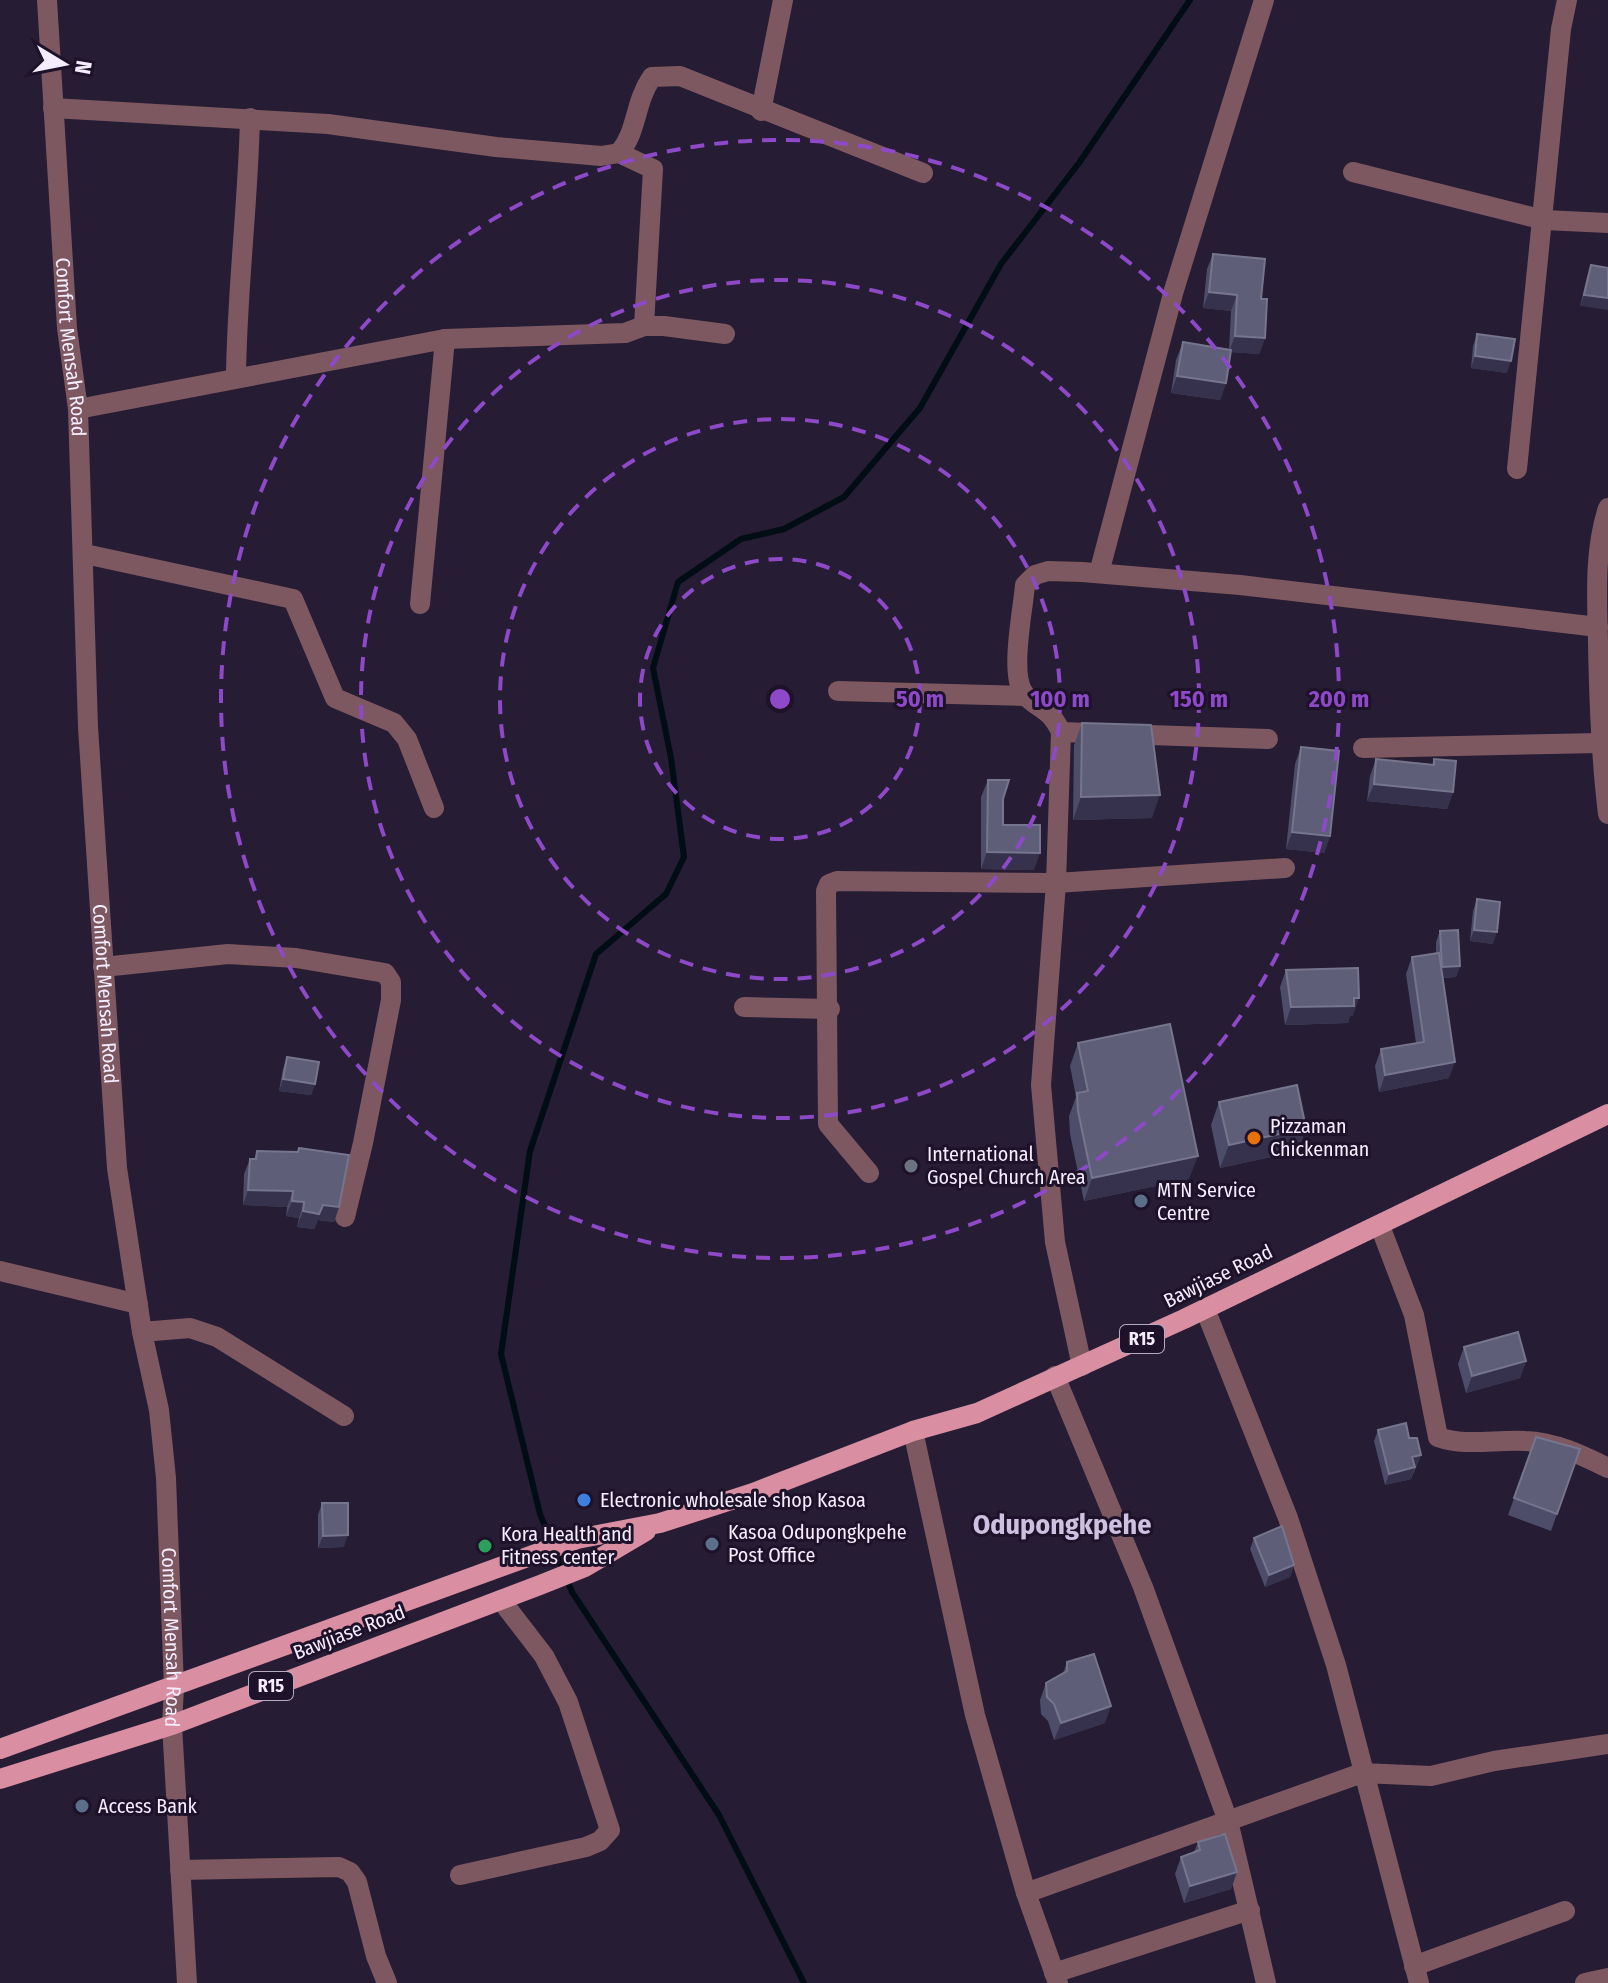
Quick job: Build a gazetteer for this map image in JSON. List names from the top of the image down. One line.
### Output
{"streets":{"main road":["Bawjiase Road","R15"],"street":["Comfort Mensah Road"]},"crossings":[["Comfort Mensah Road","Bawjiase Road"]],"districts":["Odupongkpehe"],"places":["Pizzaman Chickenman","International Gospel Church Area","MTN Service Centre","Electronic wholesale shop Kasoa","Kasoa Odupongkpehe Post Office","Kora Health and Fitness center","Access Bank"],"north":"right","rings":["50 m","100 m","150 m","200 m"]}
